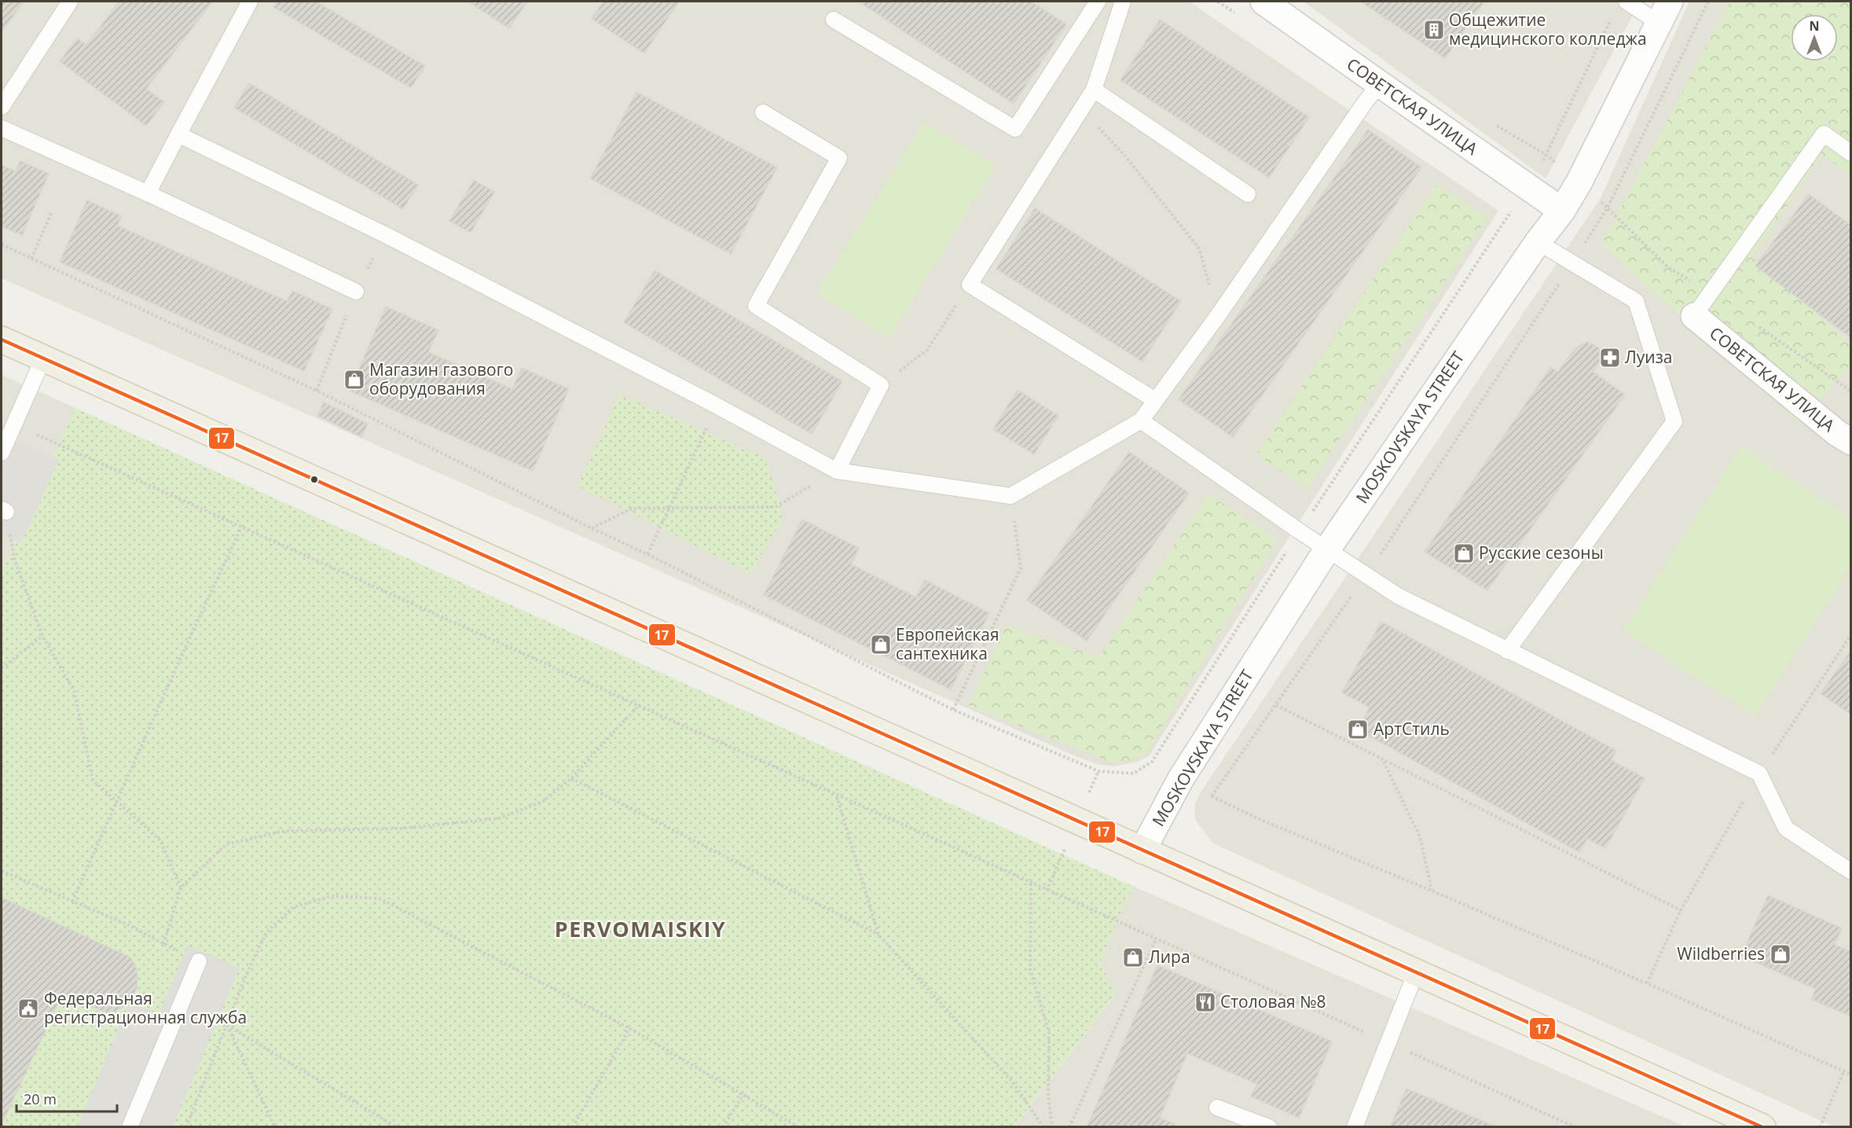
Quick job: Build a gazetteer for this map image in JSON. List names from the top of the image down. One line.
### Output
{"streets":{"street":["СОВЕТСКАЯ УЛИЦА","MOSKOVSKAYA STREET"]},"crossings":[["СОВЕТСКАЯ УЛИЦА","MOSKOVSKAYA STREET"]],"districts":["PERVOMAISKIY"],"places":{"building":["Общежитие медицинского колледжа"],"pharmacy":["Луиза"],"shop":["Магазин газового оборудования","Русские сезоны","Европейская сантехника","АртСтиль","Wildberries","Лира"],"restaurant":["Столовая №8"],"public building":["Федеральная регистрационная служба"]},"lines":["transit line 17"],"scale_bar":"20 m","north":"top"}
